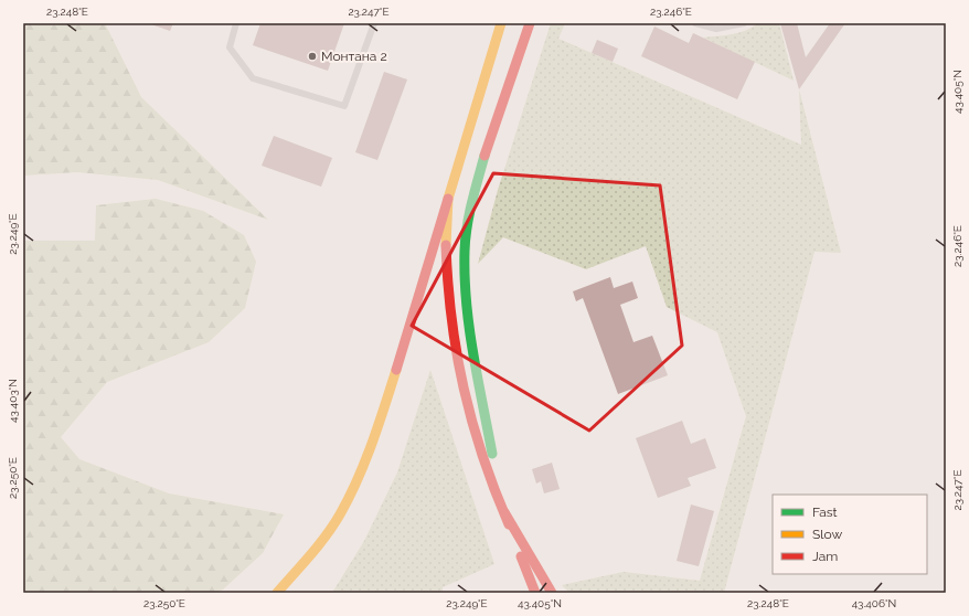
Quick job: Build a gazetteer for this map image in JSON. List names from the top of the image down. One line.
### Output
{"places":["Монтана 2"],"legend":["Fast","Slow","Jam"],"coordinates":["23.248°E","23.247°E","23.246°E","43.405°N","23.249°E","43.403°N","23.250°E","43.406°N"]}
